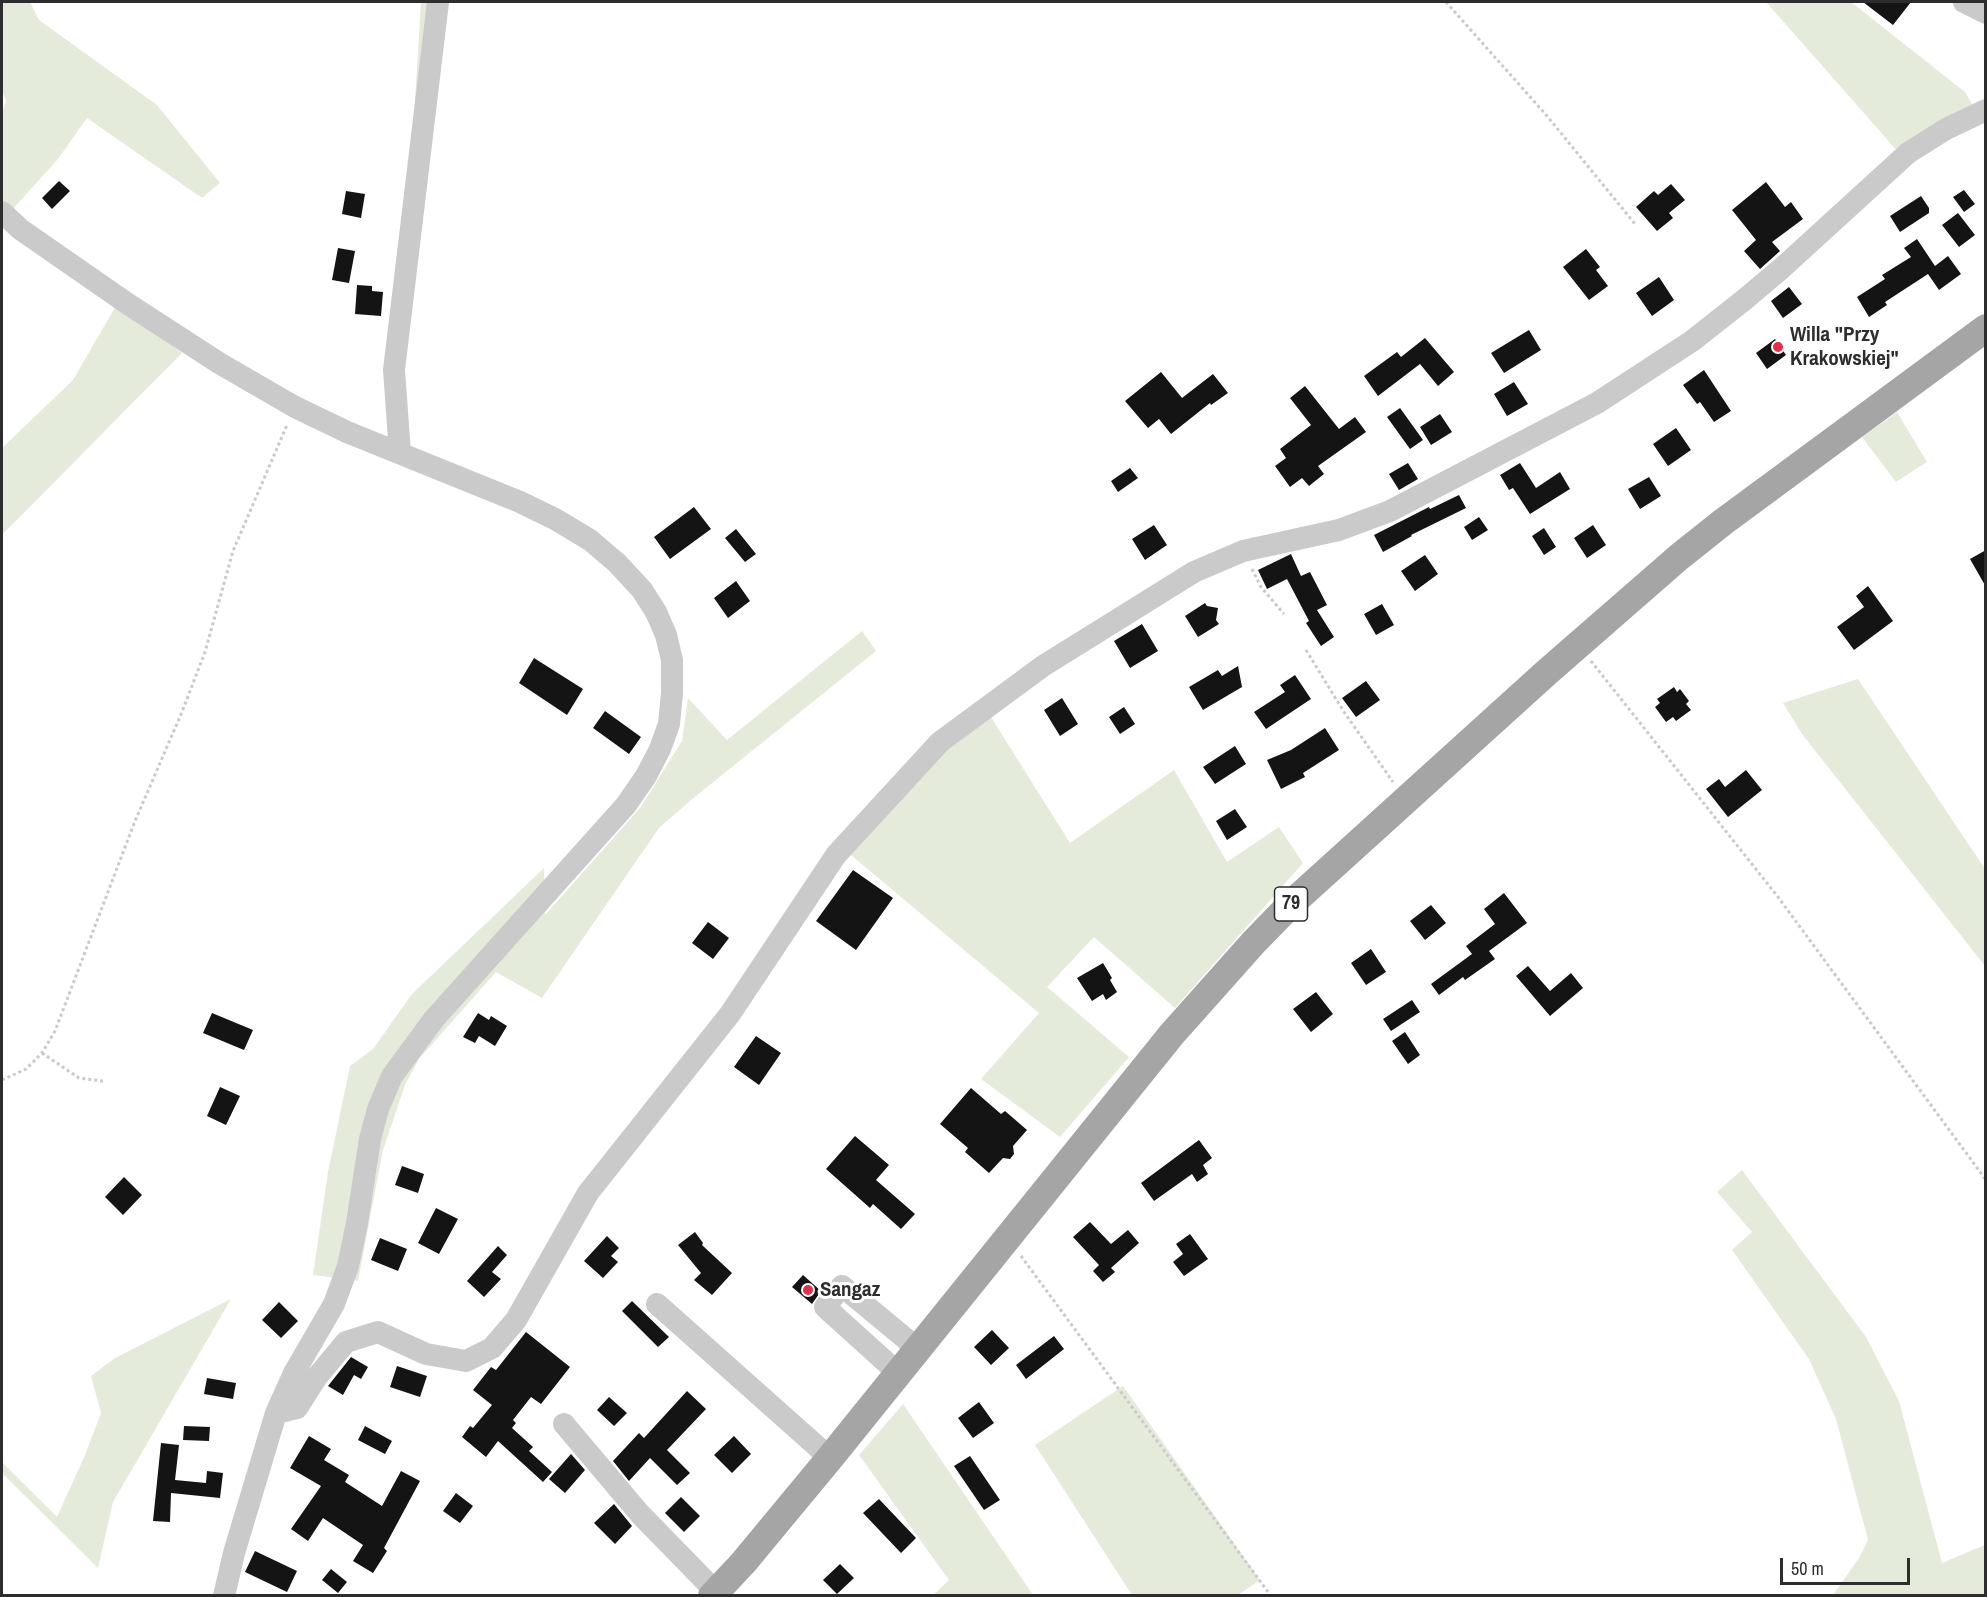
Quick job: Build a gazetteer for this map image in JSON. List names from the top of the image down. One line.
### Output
{"streets":{"main road":["79"]},"places":["Willa \"Przy Krakowskiej\"","Sangaz"],"scale_bar":"50 m"}
